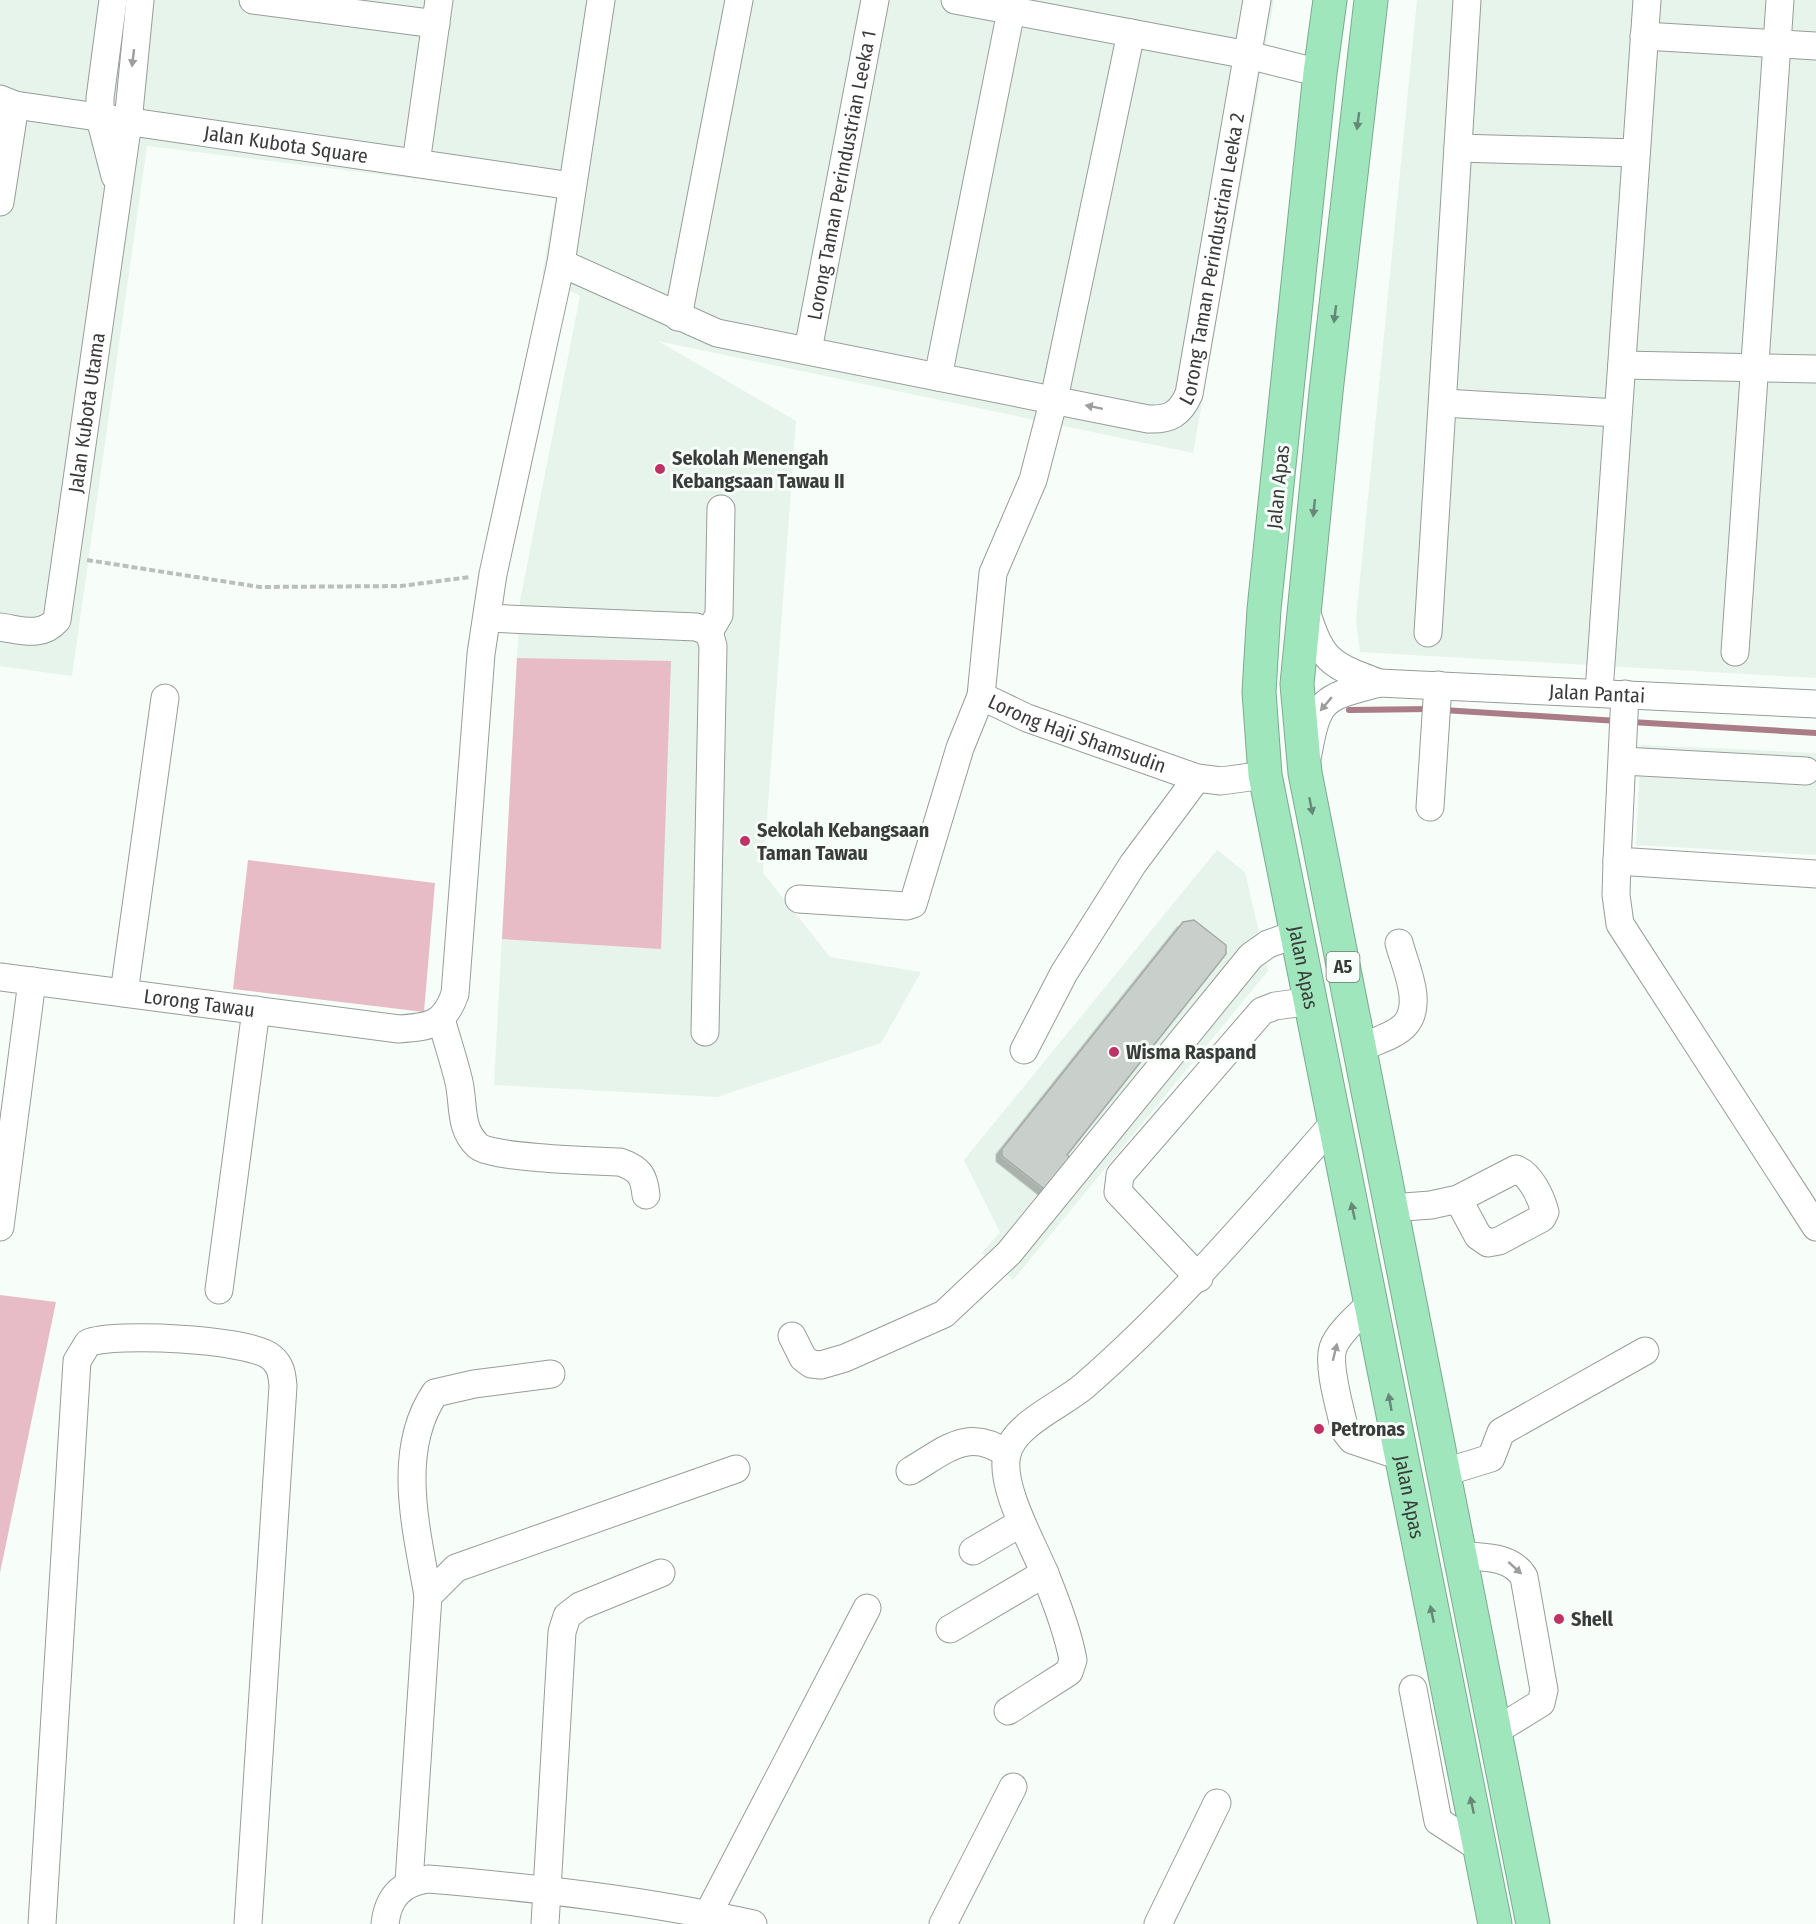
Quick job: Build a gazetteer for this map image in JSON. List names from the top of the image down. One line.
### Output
{"streets":{"highway":["Jalan Apas","A5"],"street":["Jalan Kubota Square","Lorong Taman Perindustrian Leeka 1","Lorong Taman Perindustrian Leeka 2","Jalan Kubota Utama","Jalan Pantai","Lorong Haji Shamsudin","Lorong Tawau"]},"crossings":[["Jalan Kubota Square","Jalan Kubota Utama"],["Lorong Taman Perindustrian Leeka 2","Lorong Haji Shamsudin"],["Jalan Apas","Lorong Haji Shamsudin"]],"places":["Sekolah Menengah Kebangsaan Tawau II","Sekolah Kebangsaan Taman Tawau","Wisma Raspand","Petronas","Shell"]}
